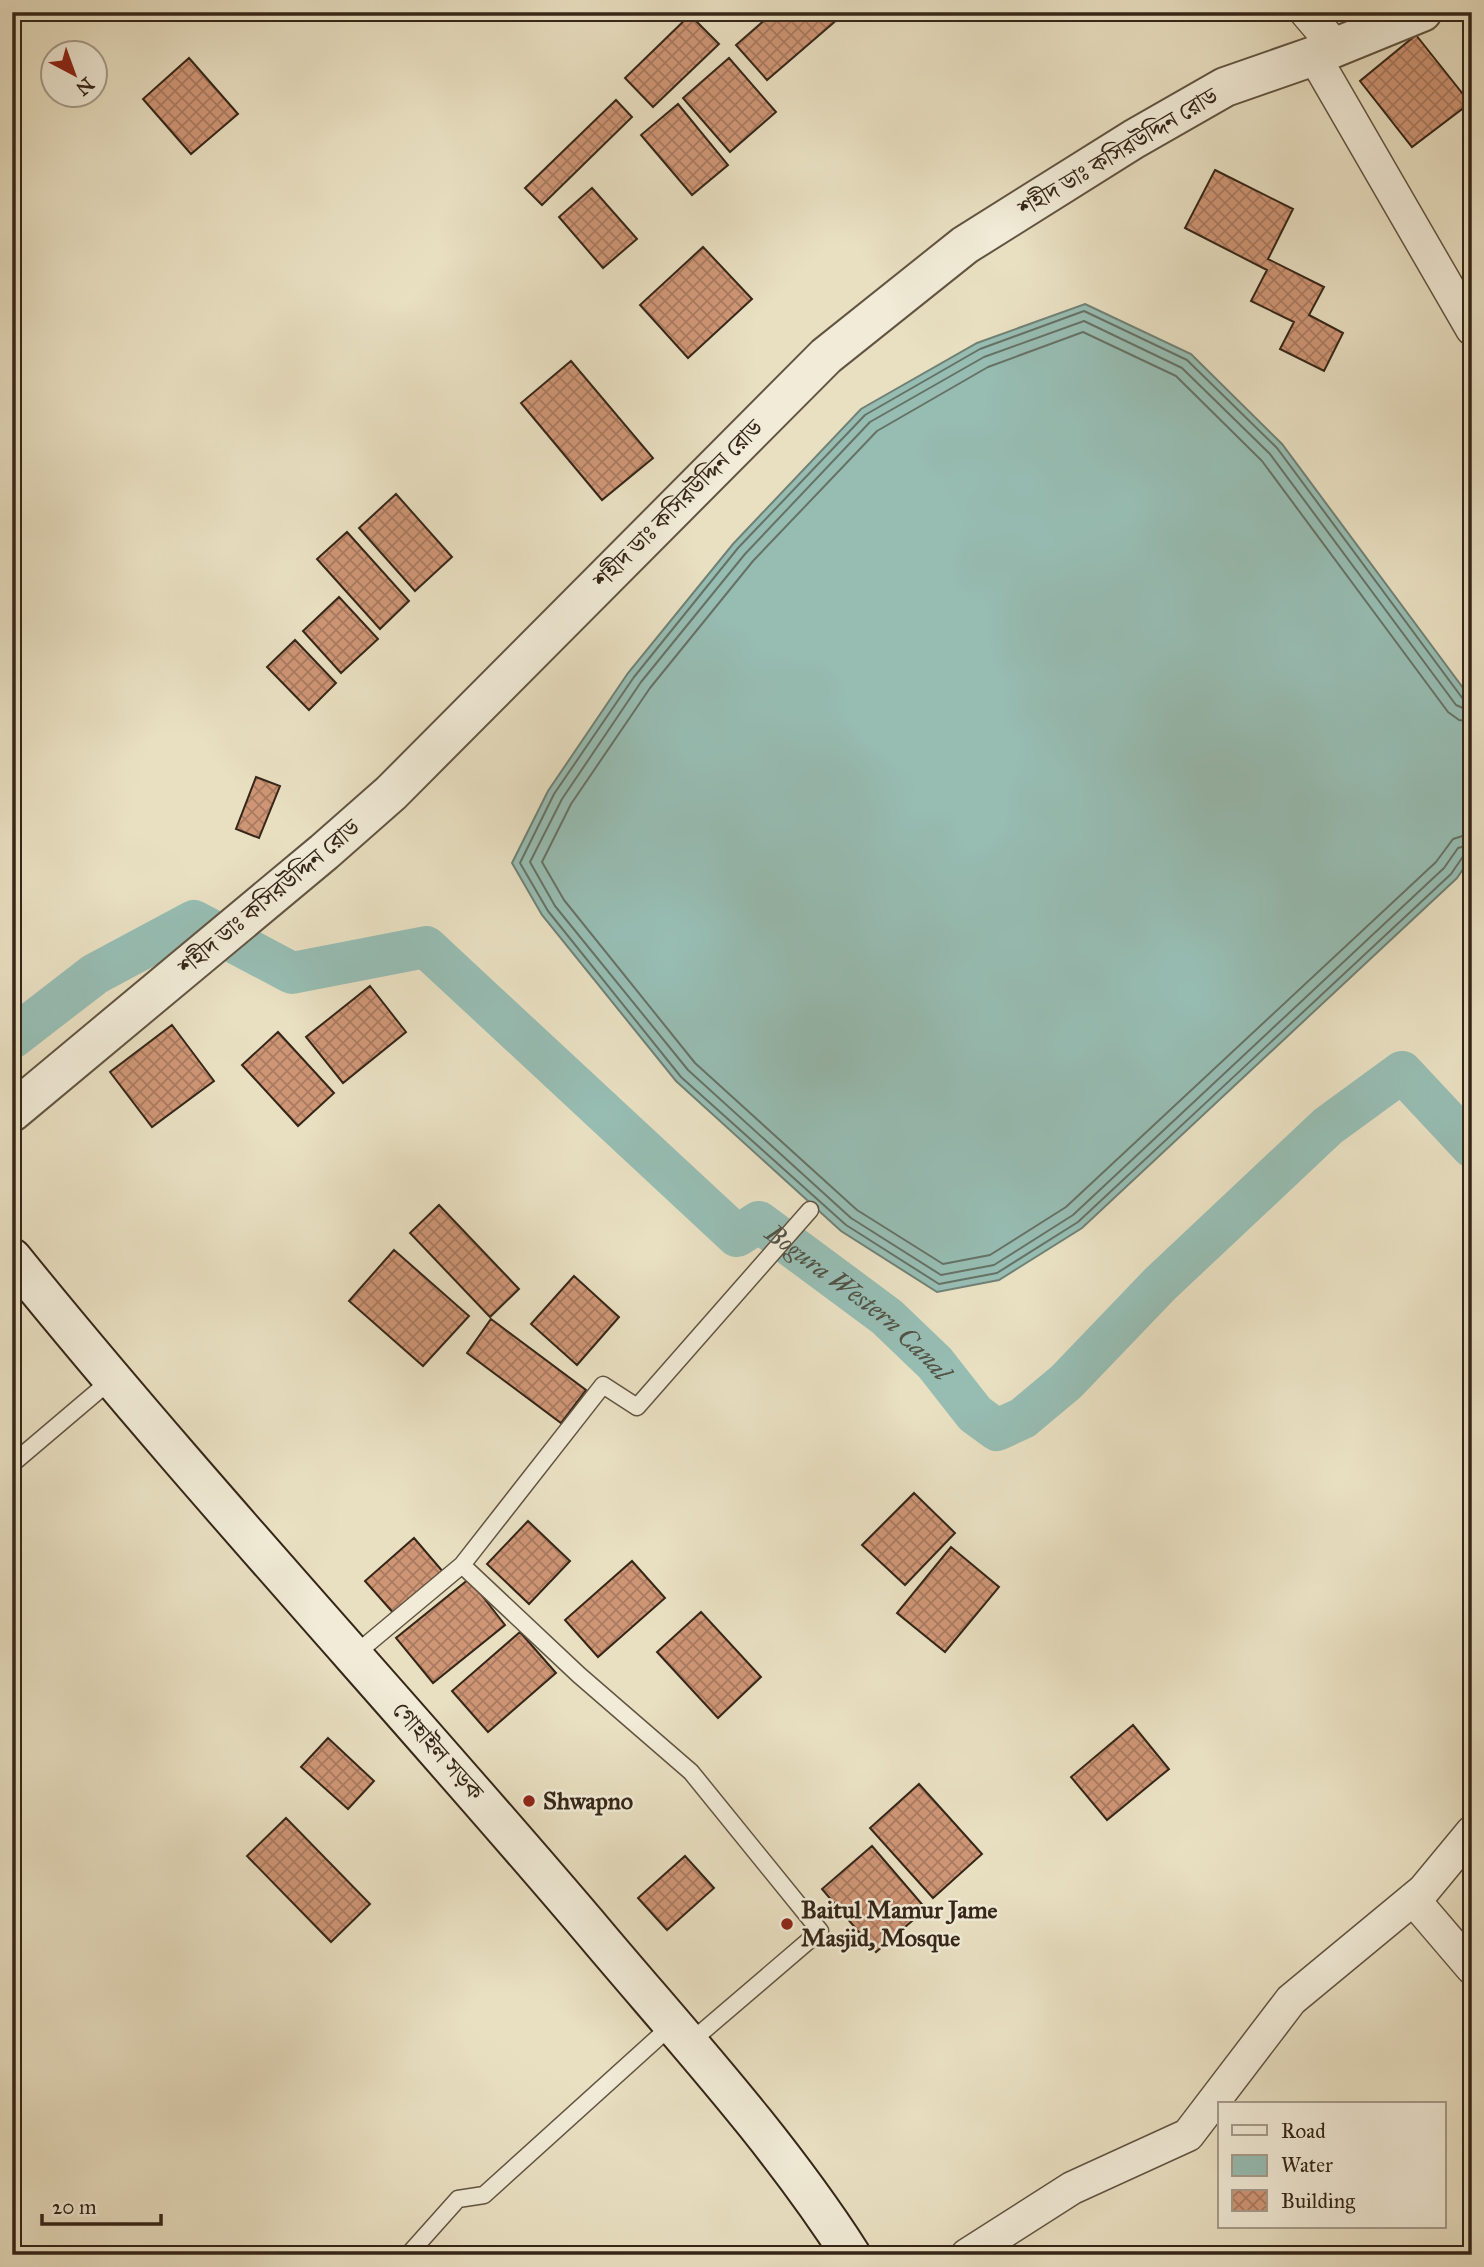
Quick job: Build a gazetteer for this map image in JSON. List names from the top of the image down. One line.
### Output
{"streets":{"street":["শহীদ ডাঃ কসিরউদ্দিন রোড","গোহাইল সড়ক"]},"water":["Bogura Western Canal"],"places":["Shwapno","Baitul Mamur Jame Masjid, Mosque"],"legend":["Road","Water","Building"],"scale_bar":"20 m","north":"bottom right"}
